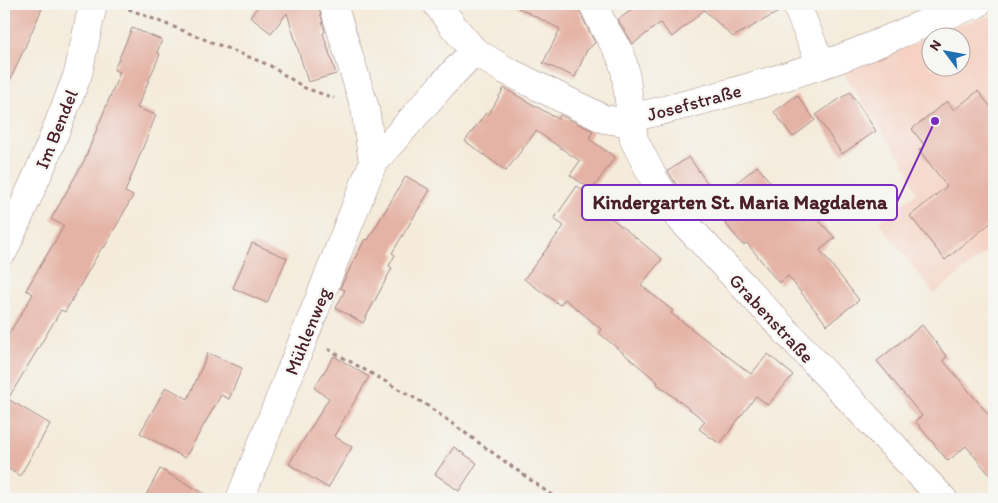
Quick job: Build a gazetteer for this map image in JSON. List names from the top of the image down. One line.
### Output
{"streets":{"street":["Josefstraße","Im Bendel","Grabenstraße","Mühlenweg"]},"crossings":[["Josefstraße","Grabenstraße"],["Josefstraße","Mühlenweg"]],"places":["Kindergarten St. Maria Magdalena"],"north":"top left"}
